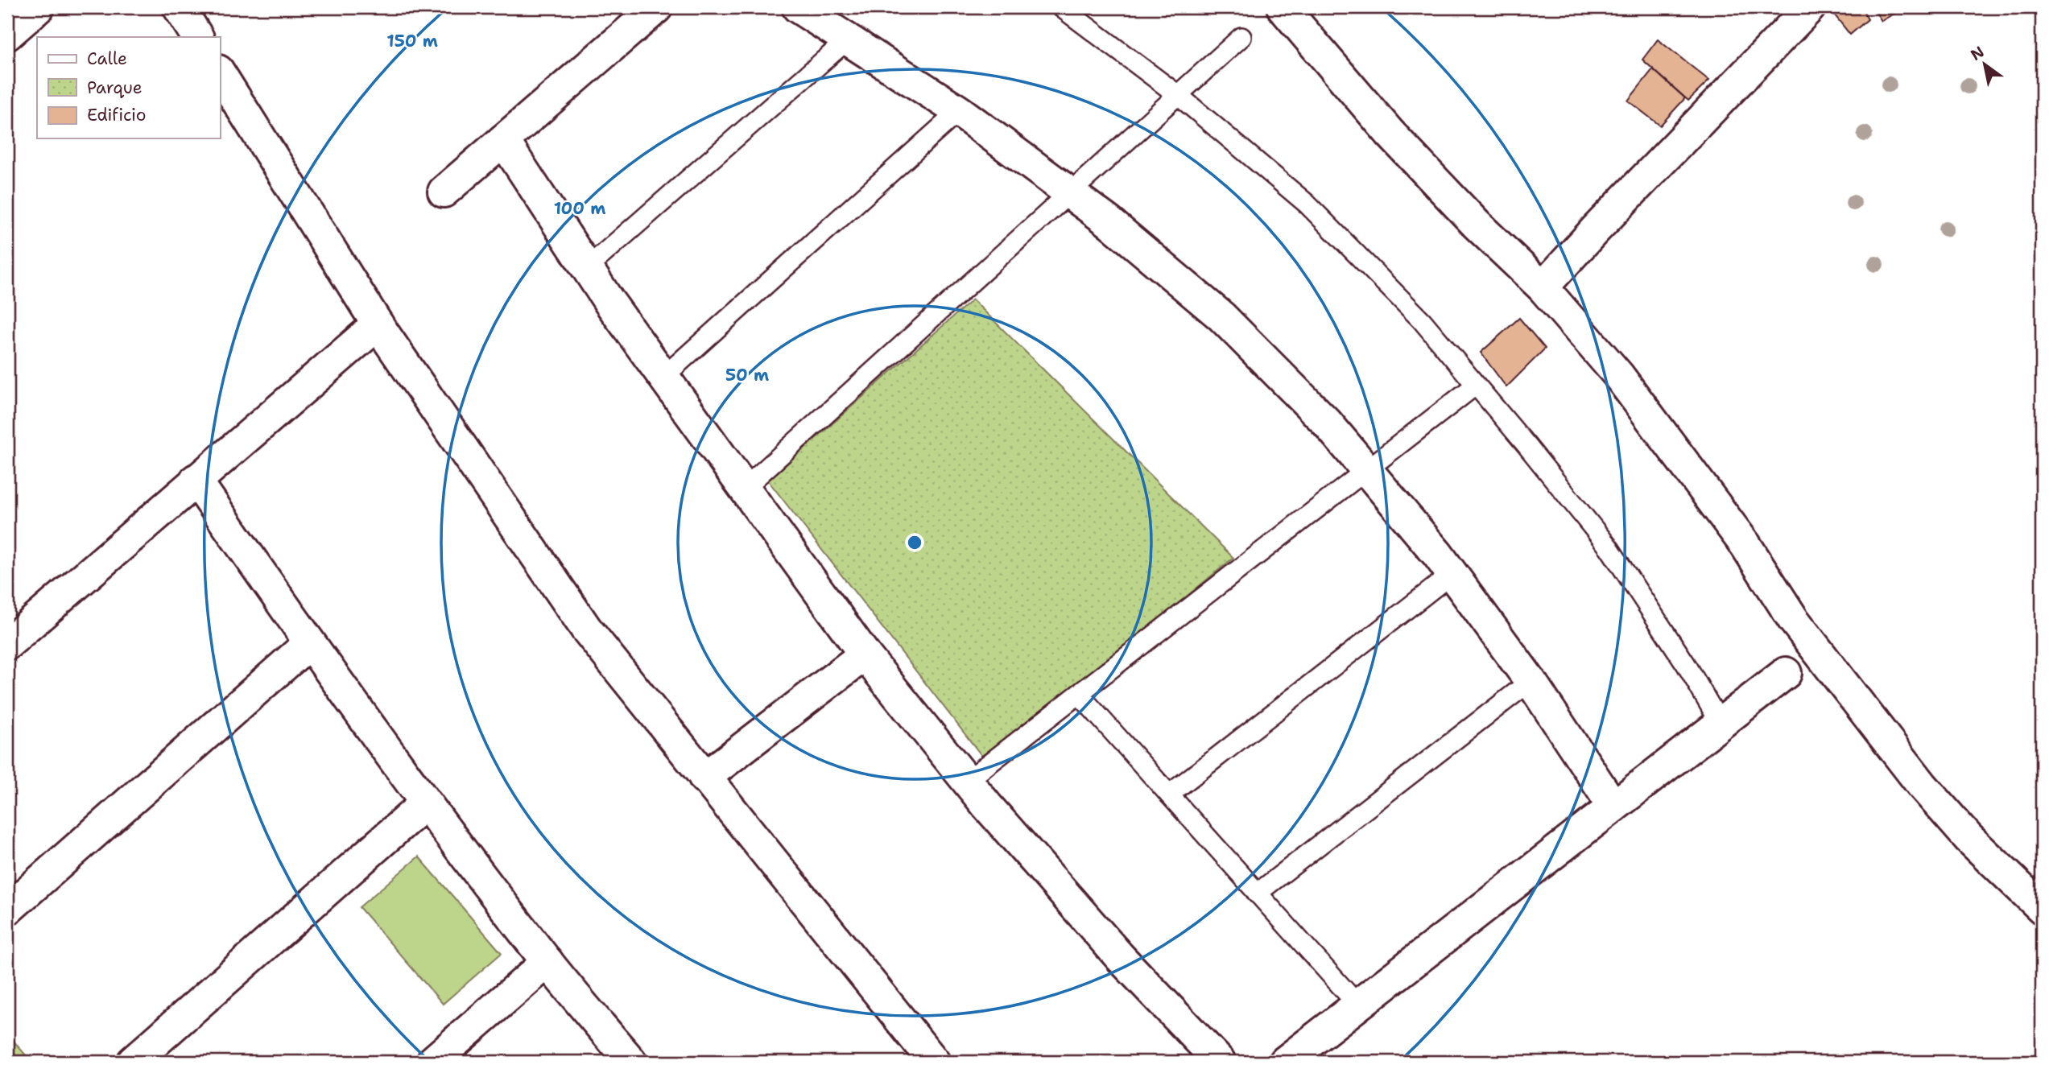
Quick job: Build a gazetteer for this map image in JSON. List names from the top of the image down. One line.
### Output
{"legend":["Calle","Parque","Edificio"],"north":"top left","rings":["150 m","100 m","50 m"]}
